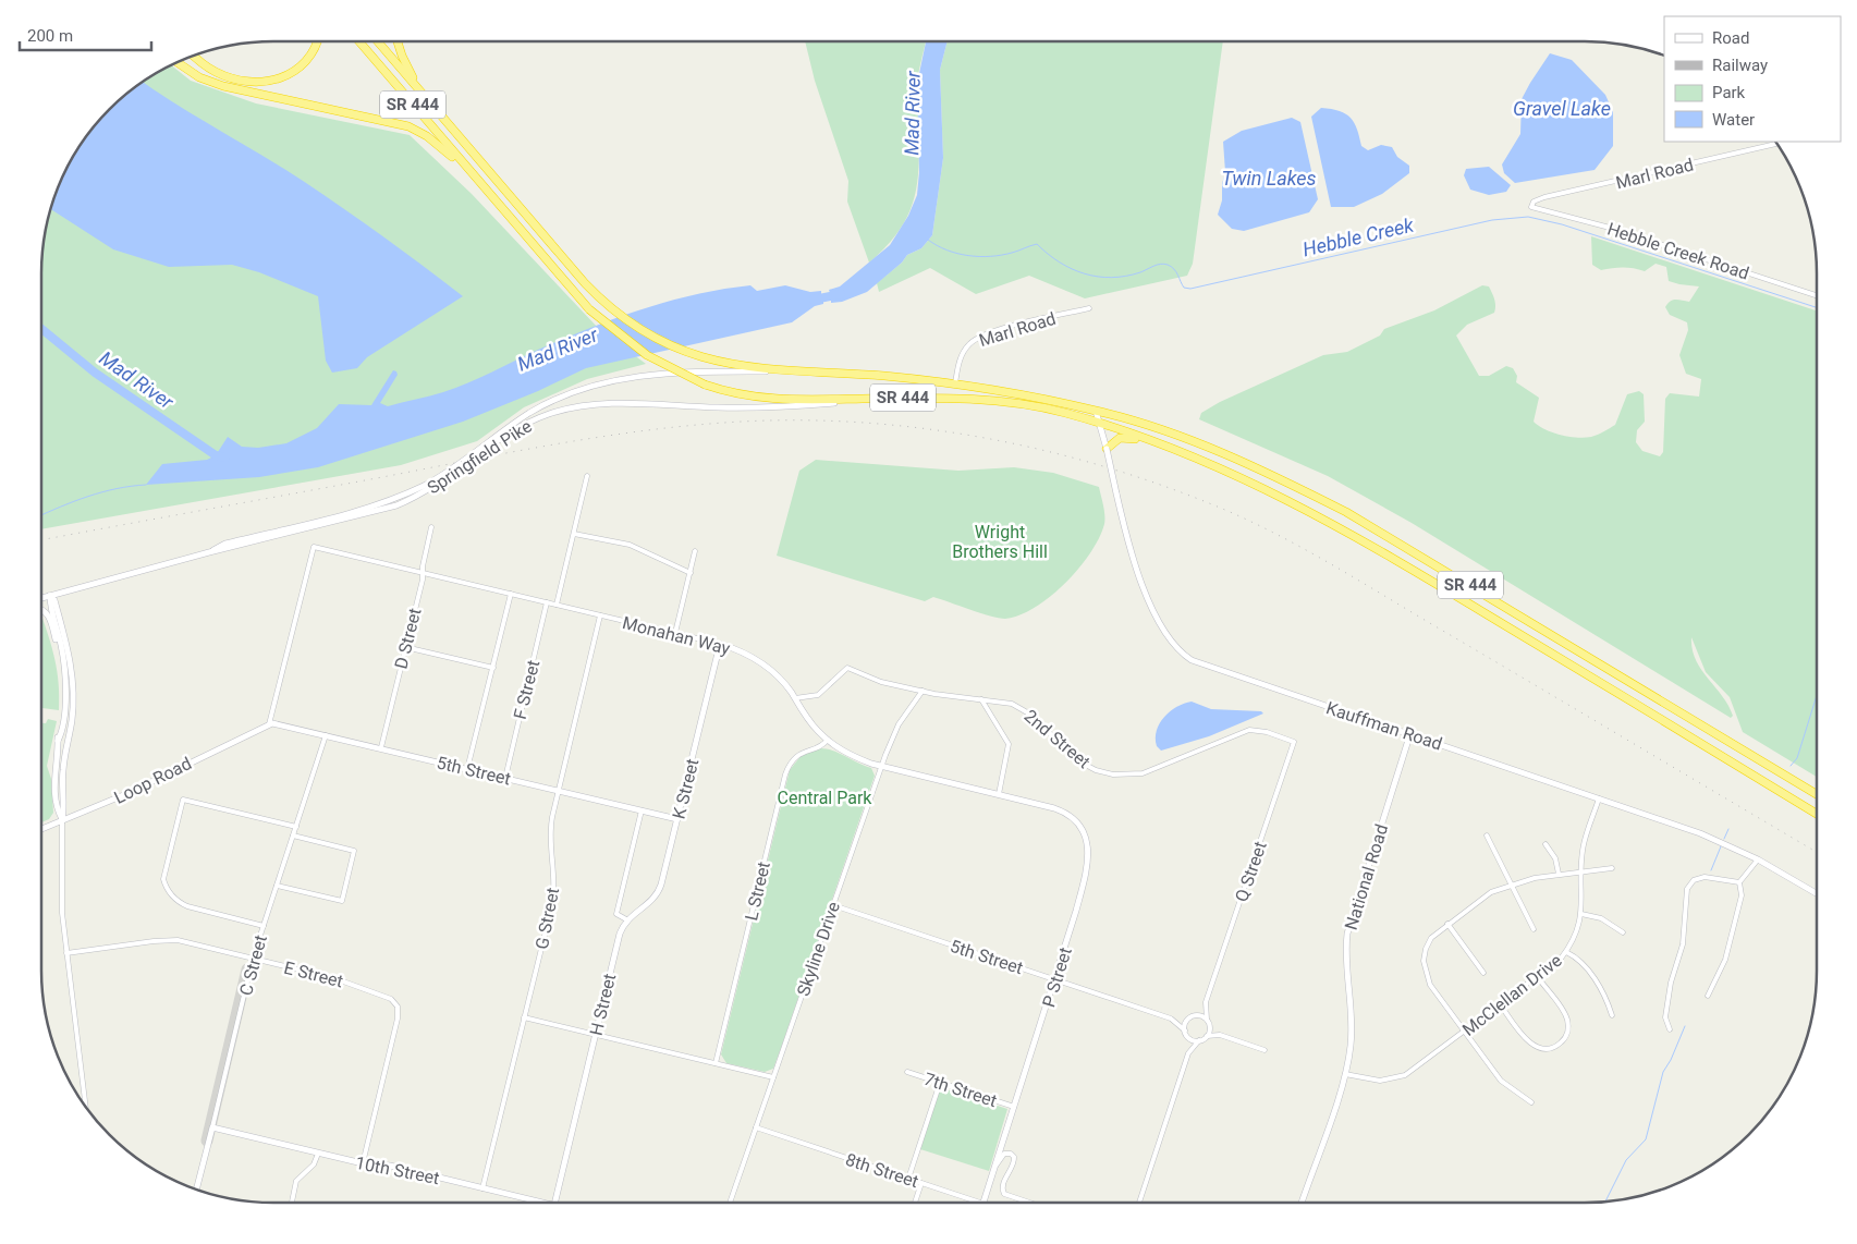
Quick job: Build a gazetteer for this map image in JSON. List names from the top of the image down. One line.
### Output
{"streets":{"highway":["SR 444"],"street":["Marl Road","Hebble Creek Road","Springfield Pike","Monahan Way","D Street","F Street","Kauffman Road","2nd Street","5th Street","Loop Road","K Street","Q Street","National Road","L Street","G Street","Skyline Drive","C Street","E Street","P Street","McClellan Drive","H Street","7th Street","10th Street","8th Street"]},"crossings":[["SR 444","Marl Road"],["SR 444","Springfield Pike"],["SR 444","Kauffman Road"],["Marl Road","Hebble Creek Road"],["Monahan Way","D Street"],["Monahan Way","F Street"],["Monahan Way","2nd Street"],["Monahan Way","5th Street"],["Monahan Way","Loop Road"],["Monahan Way","K Street"],["Monahan Way","L Street"],["Monahan Way","G Street"],["Monahan Way","Skyline Drive"],["Monahan Way","P Street"],["D Street","5th Street"],["F Street","5th Street"],["Kauffman Road","National Road"],["Kauffman Road","McClellan Drive"],["2nd Street","Q Street"],["2nd Street","Skyline Drive"],["5th Street","Loop Road"],["5th Street","K Street"],["5th Street","Q Street"],["5th Street","G Street"],["5th Street","Skyline Drive"],["5th Street","C Street"],["5th Street","P Street"],["K Street","H Street"],["National Road","McClellan Drive"],["G Street","10th Street"],["Skyline Drive","8th Street"],["C Street","E Street"],["C Street","10th Street"],["E Street","10th Street"],["P Street","7th Street"]],"water":["Gravel Lake","Mad River","Twin Lakes","Hebble Creek"],"parks":["Wright Brothers Hill","Central Park"],"legend":["Road","Railway","Park","Water"],"scale_bar":"200 m"}
